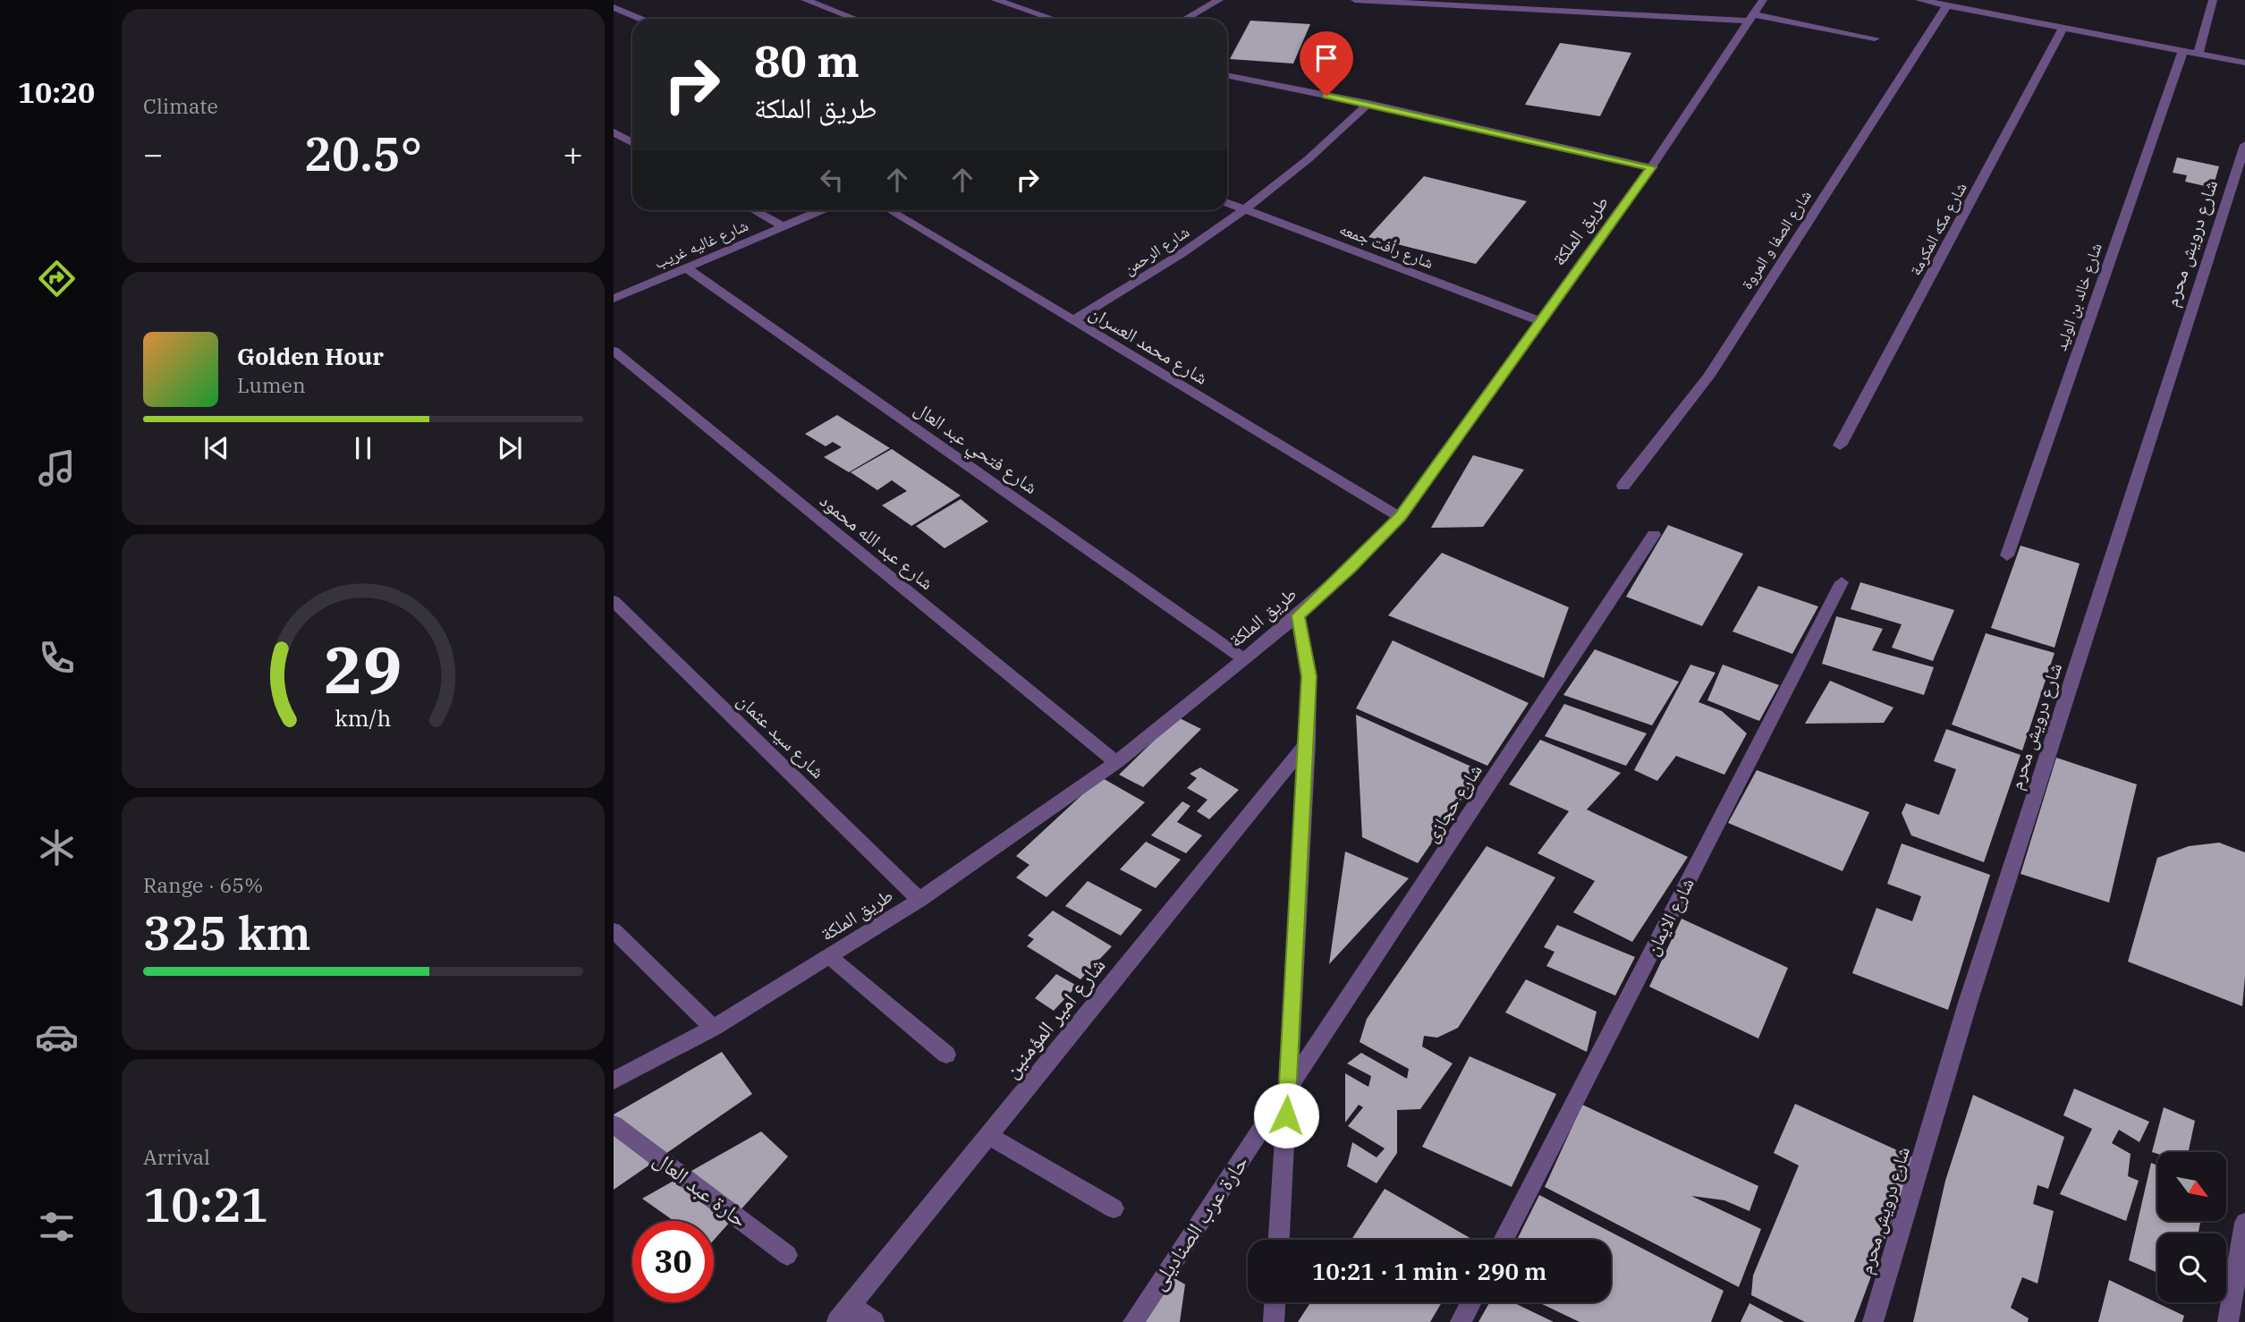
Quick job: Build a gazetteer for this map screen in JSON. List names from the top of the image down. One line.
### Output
{"streets":{"street":["شارع مكه المكرمة","طريق الملكة","شارع الصفا و المروة","شارع درويش محرم","شارع غاليه غريب","شارع رأفت جمعه","شارع الرحمن","شارع خالد بن الوليد","شارع محمد العسران","شارع فتحي عبد العال","شارع عبد الله محمود","شارع سيد عثمان","شارع حجازى","شارع الايمان","شارع امير المؤمنين","حارة عبد العال","حارة عرب الصناديلى"]},"crossings":[["طريق الملكة","شارع رأفت جمعه"],["طريق الملكة","شارع محمد العسران"],["طريق الملكة","شارع فتحي عبد العال"],["طريق الملكة","شارع عبد الله محمود"],["طريق الملكة","شارع سيد عثمان"],["شارع غاليه غريب","شارع فتحي عبد العال"],["شارع رأفت جمعه","شارع الرحمن"],["شارع الرحمن","شارع محمد العسران"],["شارع حجازى","حارة عرب الصناديلى"]],"north":"bottom right","page":{"tabs":"10:20","tile":["Climate",["Range · 65%","325 km"],["Arrival","10:21"]],"turn":["80 m","طريق الملكة"],"heat":["−","20.5°","+"],"song":["Golden Hour","Lumen"],"limit":"30","trip":"10:21 · 1 min · 290 m","gauge":["29","km/h"]}}
